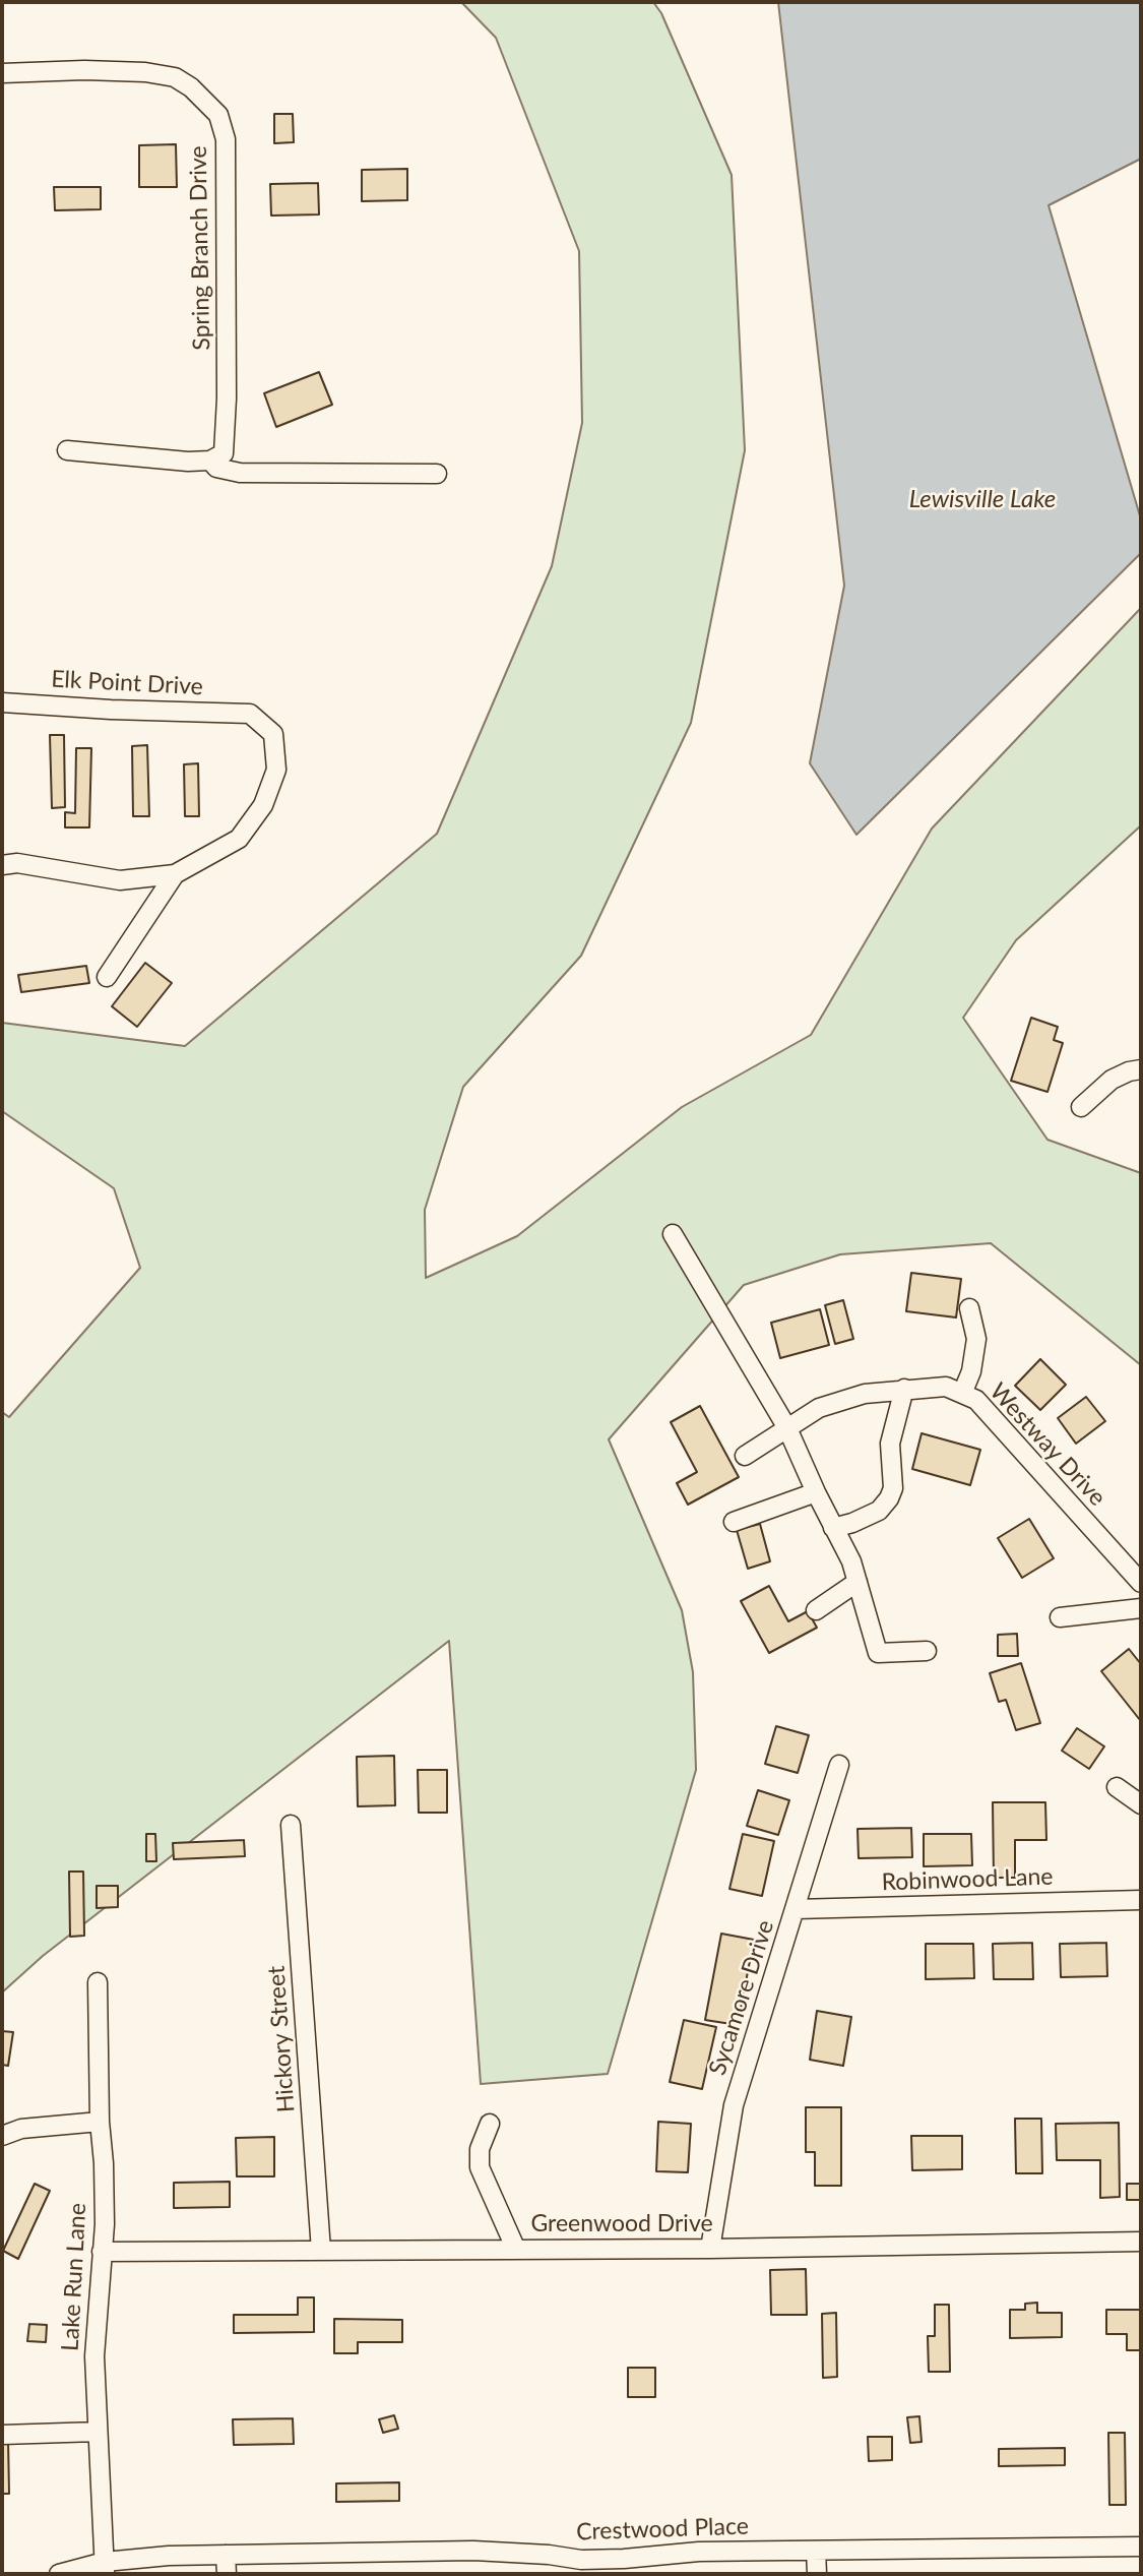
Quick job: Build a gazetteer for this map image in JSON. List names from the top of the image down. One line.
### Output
{"streets":{"street":["Spring Branch Drive","Elk Point Drive","Westway Drive","Robinwood Lane","Sycamore Drive","Hickory Street","Greenwood Drive","Lake Run Lane","Crestwood Place"]},"crossings":[["Robinwood Lane","Sycamore Drive"],["Sycamore Drive","Greenwood Drive"],["Hickory Street","Greenwood Drive"],["Greenwood Drive","Lake Run Lane"],["Lake Run Lane","Crestwood Place"]],"water":["Lewisville Lake"]}
